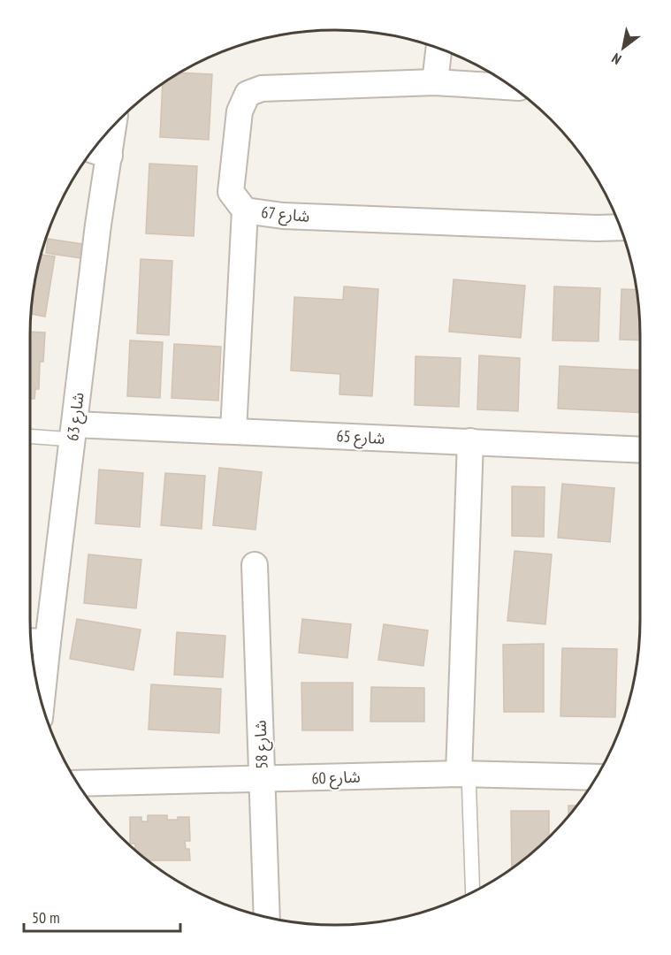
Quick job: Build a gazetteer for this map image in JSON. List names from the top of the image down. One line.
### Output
{"streets":{"street":["شارع 67","شارع 63","شارع 65","شارع 58","شارع 60"]},"crossings":[["شارع 63","شارع 65"],["شارع 58","شارع 60"]],"scale_bar":"50 m","north":"bottom left"}
